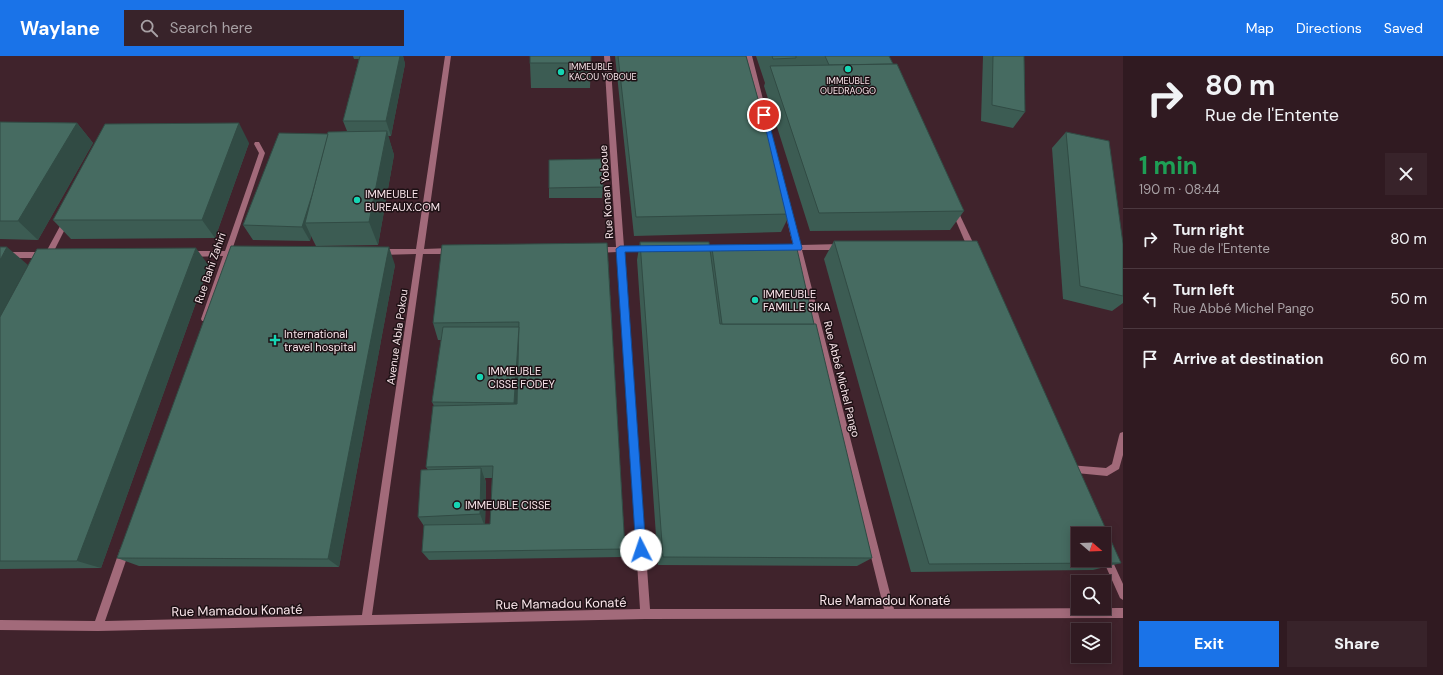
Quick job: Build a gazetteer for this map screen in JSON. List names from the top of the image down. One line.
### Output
{"streets":{"street":["Rue Konan Yoboue","Rue Bahi Zahiri","Avenue Abla Pokou","Rue Abbé Michel Pango","Rue Mamadou Konaté"]},"crossings":[["Rue Konan Yoboue","Rue Mamadou Konaté"],["Avenue Abla Pokou","Rue Mamadou Konaté"],["Rue Abbé Michel Pango","Rue Mamadou Konaté"]],"places":{"other":["IMMEUBLE OUEDRAOGO","IMMEUBLE KACOU YOBOUE","IMMEUBLE BUREAUX.COM","IMMEUBLE FAMILLE SIKA","IMMEUBLE CISSE FODEY","IMMEUBLE CISSE"],"health":["International travel hospital"]},"north":"right","page":{"header":"Waylane","search":"Search here","nav":["Map","Directions","Saved"],"turn":["80 m","Rue de l'Entente"],"heading":["1 min","190 m · 08:44"],"list":[{"name":"Turn right","note":"Rue de l'Entente","value":"80 m"},{"name":"Turn left","note":"Rue Abbé Michel Pango","value":"50 m"},{"name":"Arrive at destination","value":"60 m"}],"buttons":["Exit","Share"]}}
